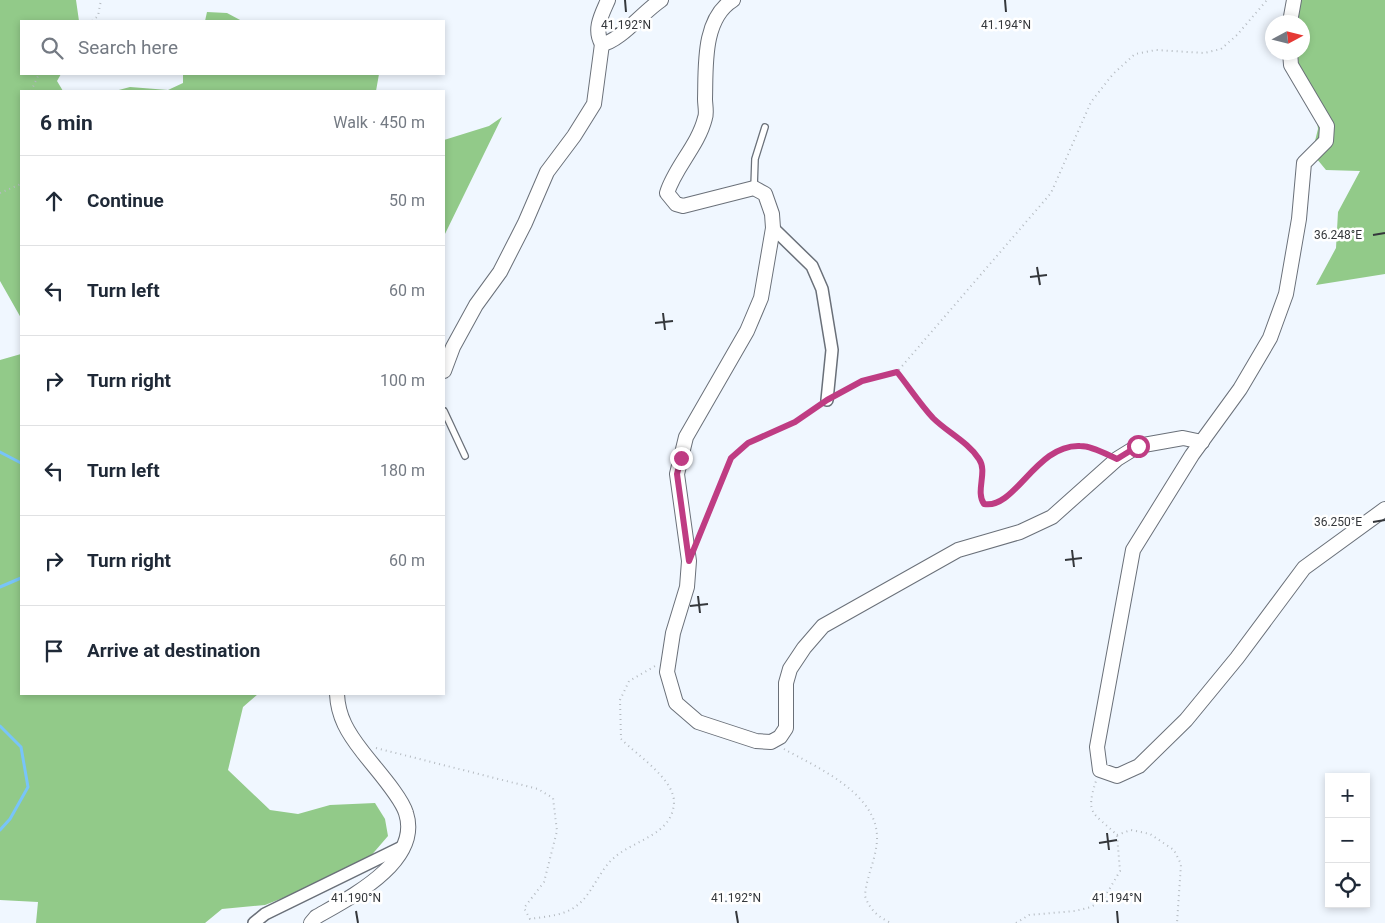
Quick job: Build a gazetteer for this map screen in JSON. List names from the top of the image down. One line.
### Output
{"north":"right","page":{"search":"Search here","heading":["6 min","Walk · 450 m"],"list":[["Continue","50 m"],["Turn left","60 m"],["Turn right","100 m"],["Turn left","180 m"],["Turn right","60 m"],"Arrive at destination"],"map_buttons":["+","−"]},"coordinates":["41.192°N","41.194°N","36.248°E","36.250°E","41.190°N"]}
